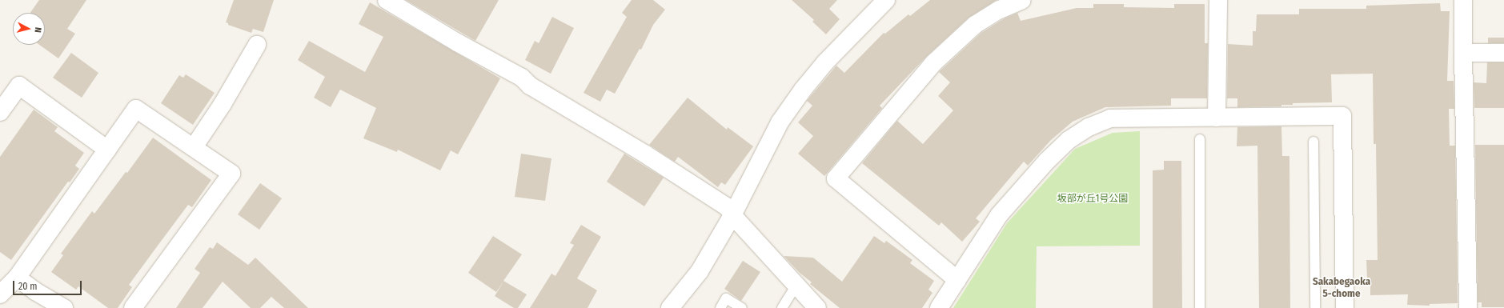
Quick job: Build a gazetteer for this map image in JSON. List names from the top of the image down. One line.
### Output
{"districts":["Sakabegaoka 5-chome"],"parks":["坂部が丘1号公園"],"scale_bar":"20 m","north":"right"}
